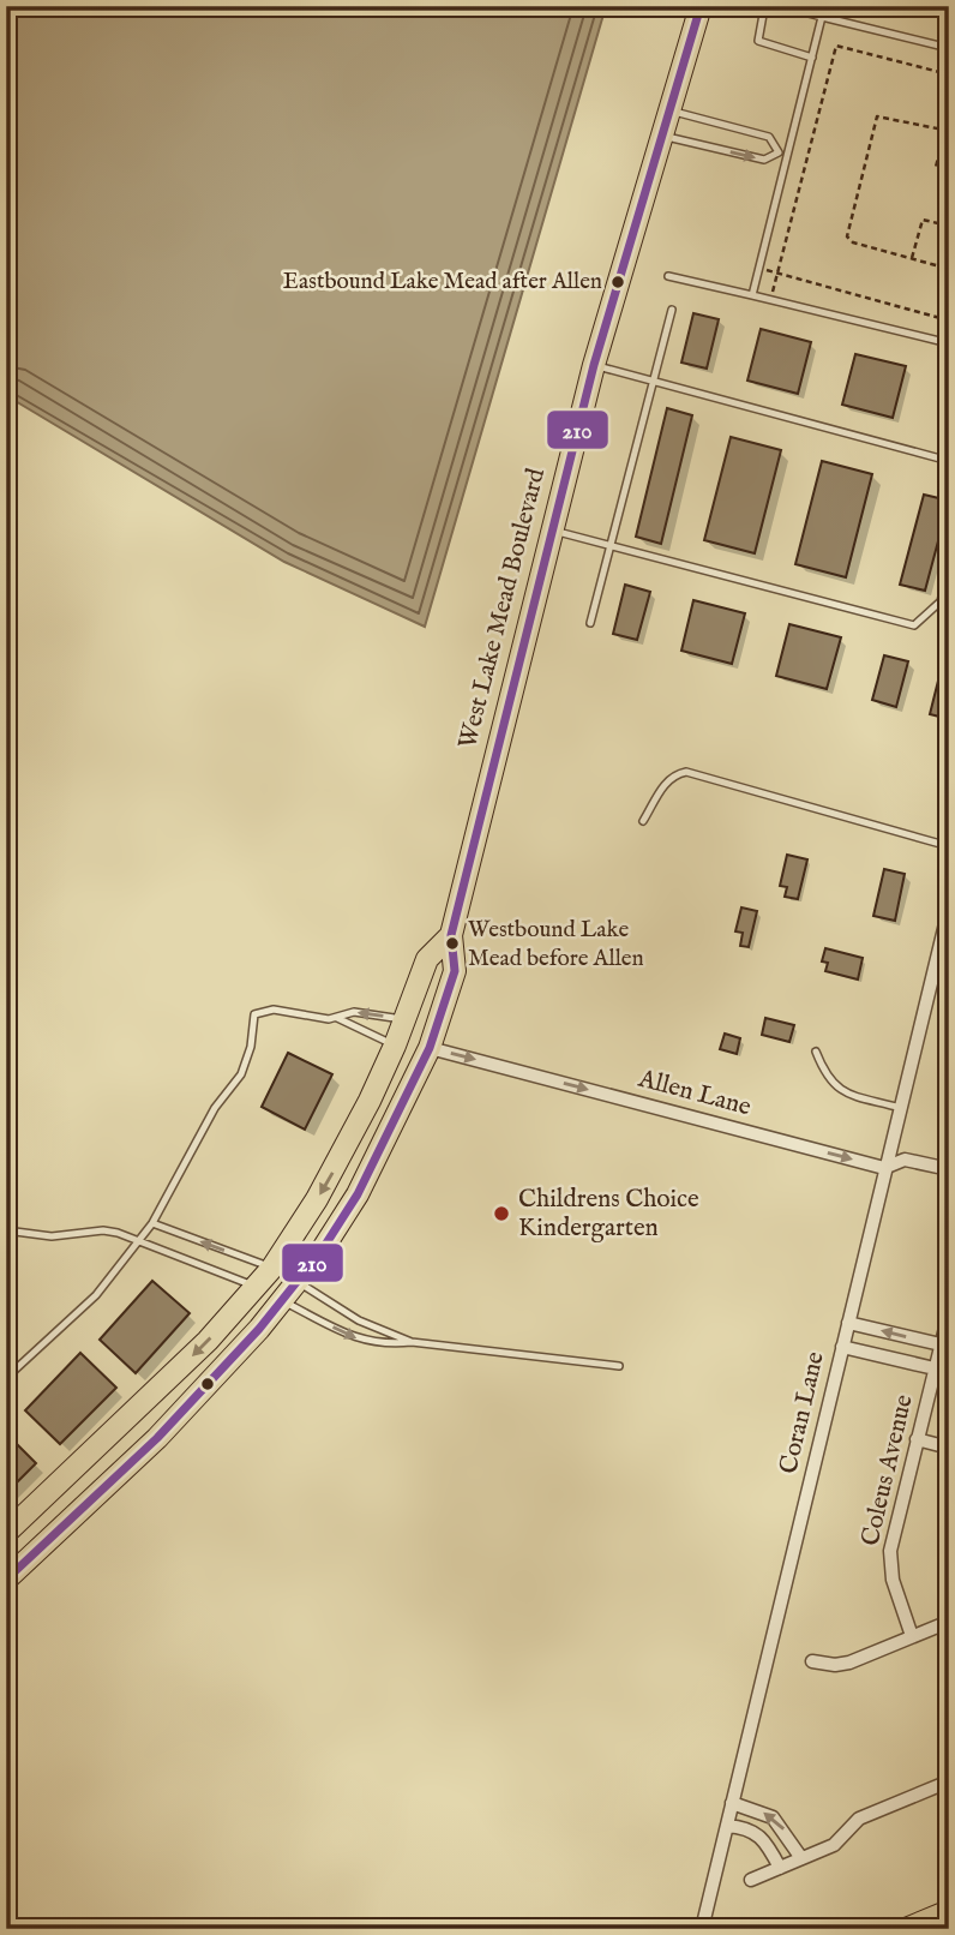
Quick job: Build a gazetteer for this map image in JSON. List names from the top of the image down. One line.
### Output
{"streets":{"main road":["West Lake Mead Boulevard"],"street":["Allen Lane","Coran Lane","Coleus Avenue"]},"crossings":[["West Lake Mead Boulevard","Allen Lane"],["Allen Lane","Coran Lane"]],"one_way":["Allen Lane"],"places":["Eastbound Lake Mead after Allen","Westbound Lake Mead before Allen","Childrens Choice Kindergarten"],"lines":["transit line 210"]}
